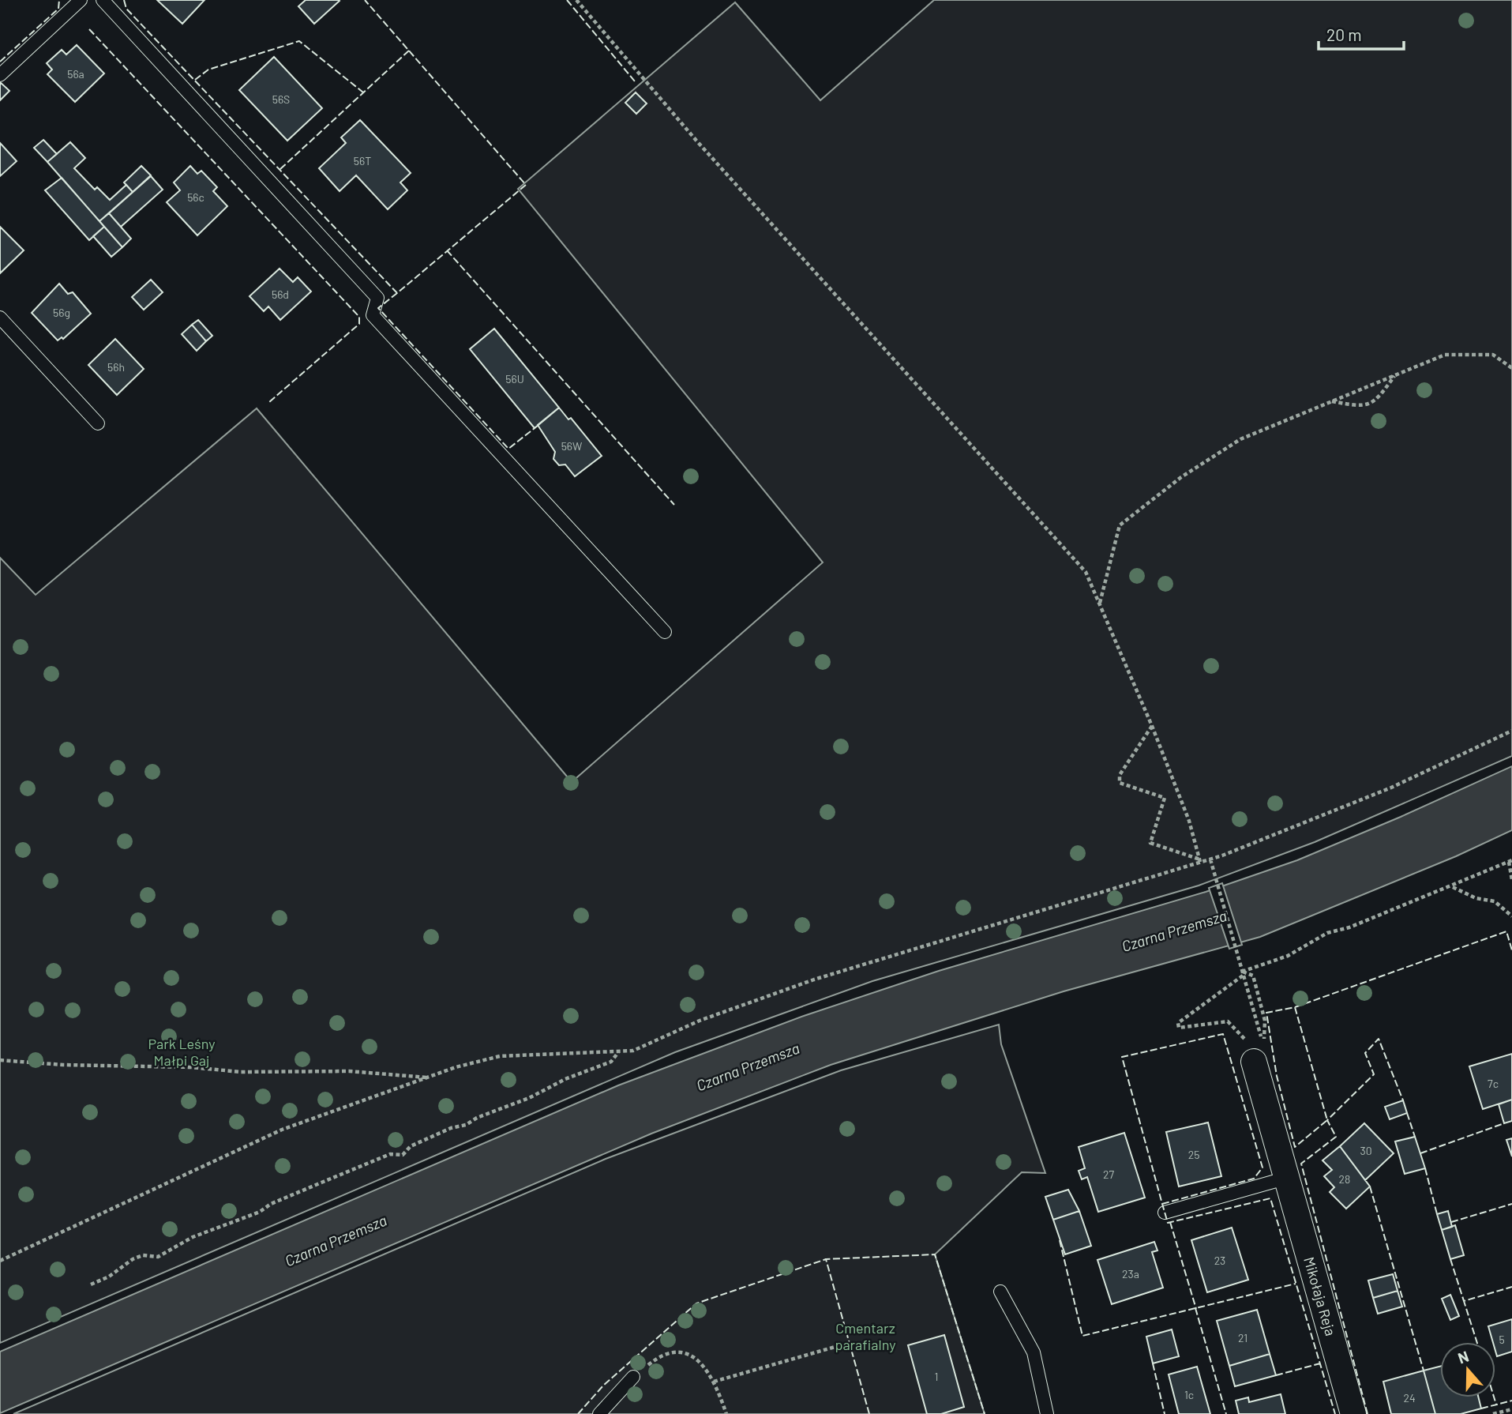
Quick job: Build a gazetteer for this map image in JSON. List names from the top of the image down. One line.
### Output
{"streets":{"street":["Mikołaja Reja"]},"water":["Czarna Przemsza"],"parks":["Park Leśny Małpi Gaj","Cmentarz parafialny"],"house_numbers":["56a","56S","56T","56c","56d","56g","56h","56U","56W","7c","30","25","27","28","23","23a","21","5","1","1c","24"],"scale_bar":"20 m","north":"top"}
